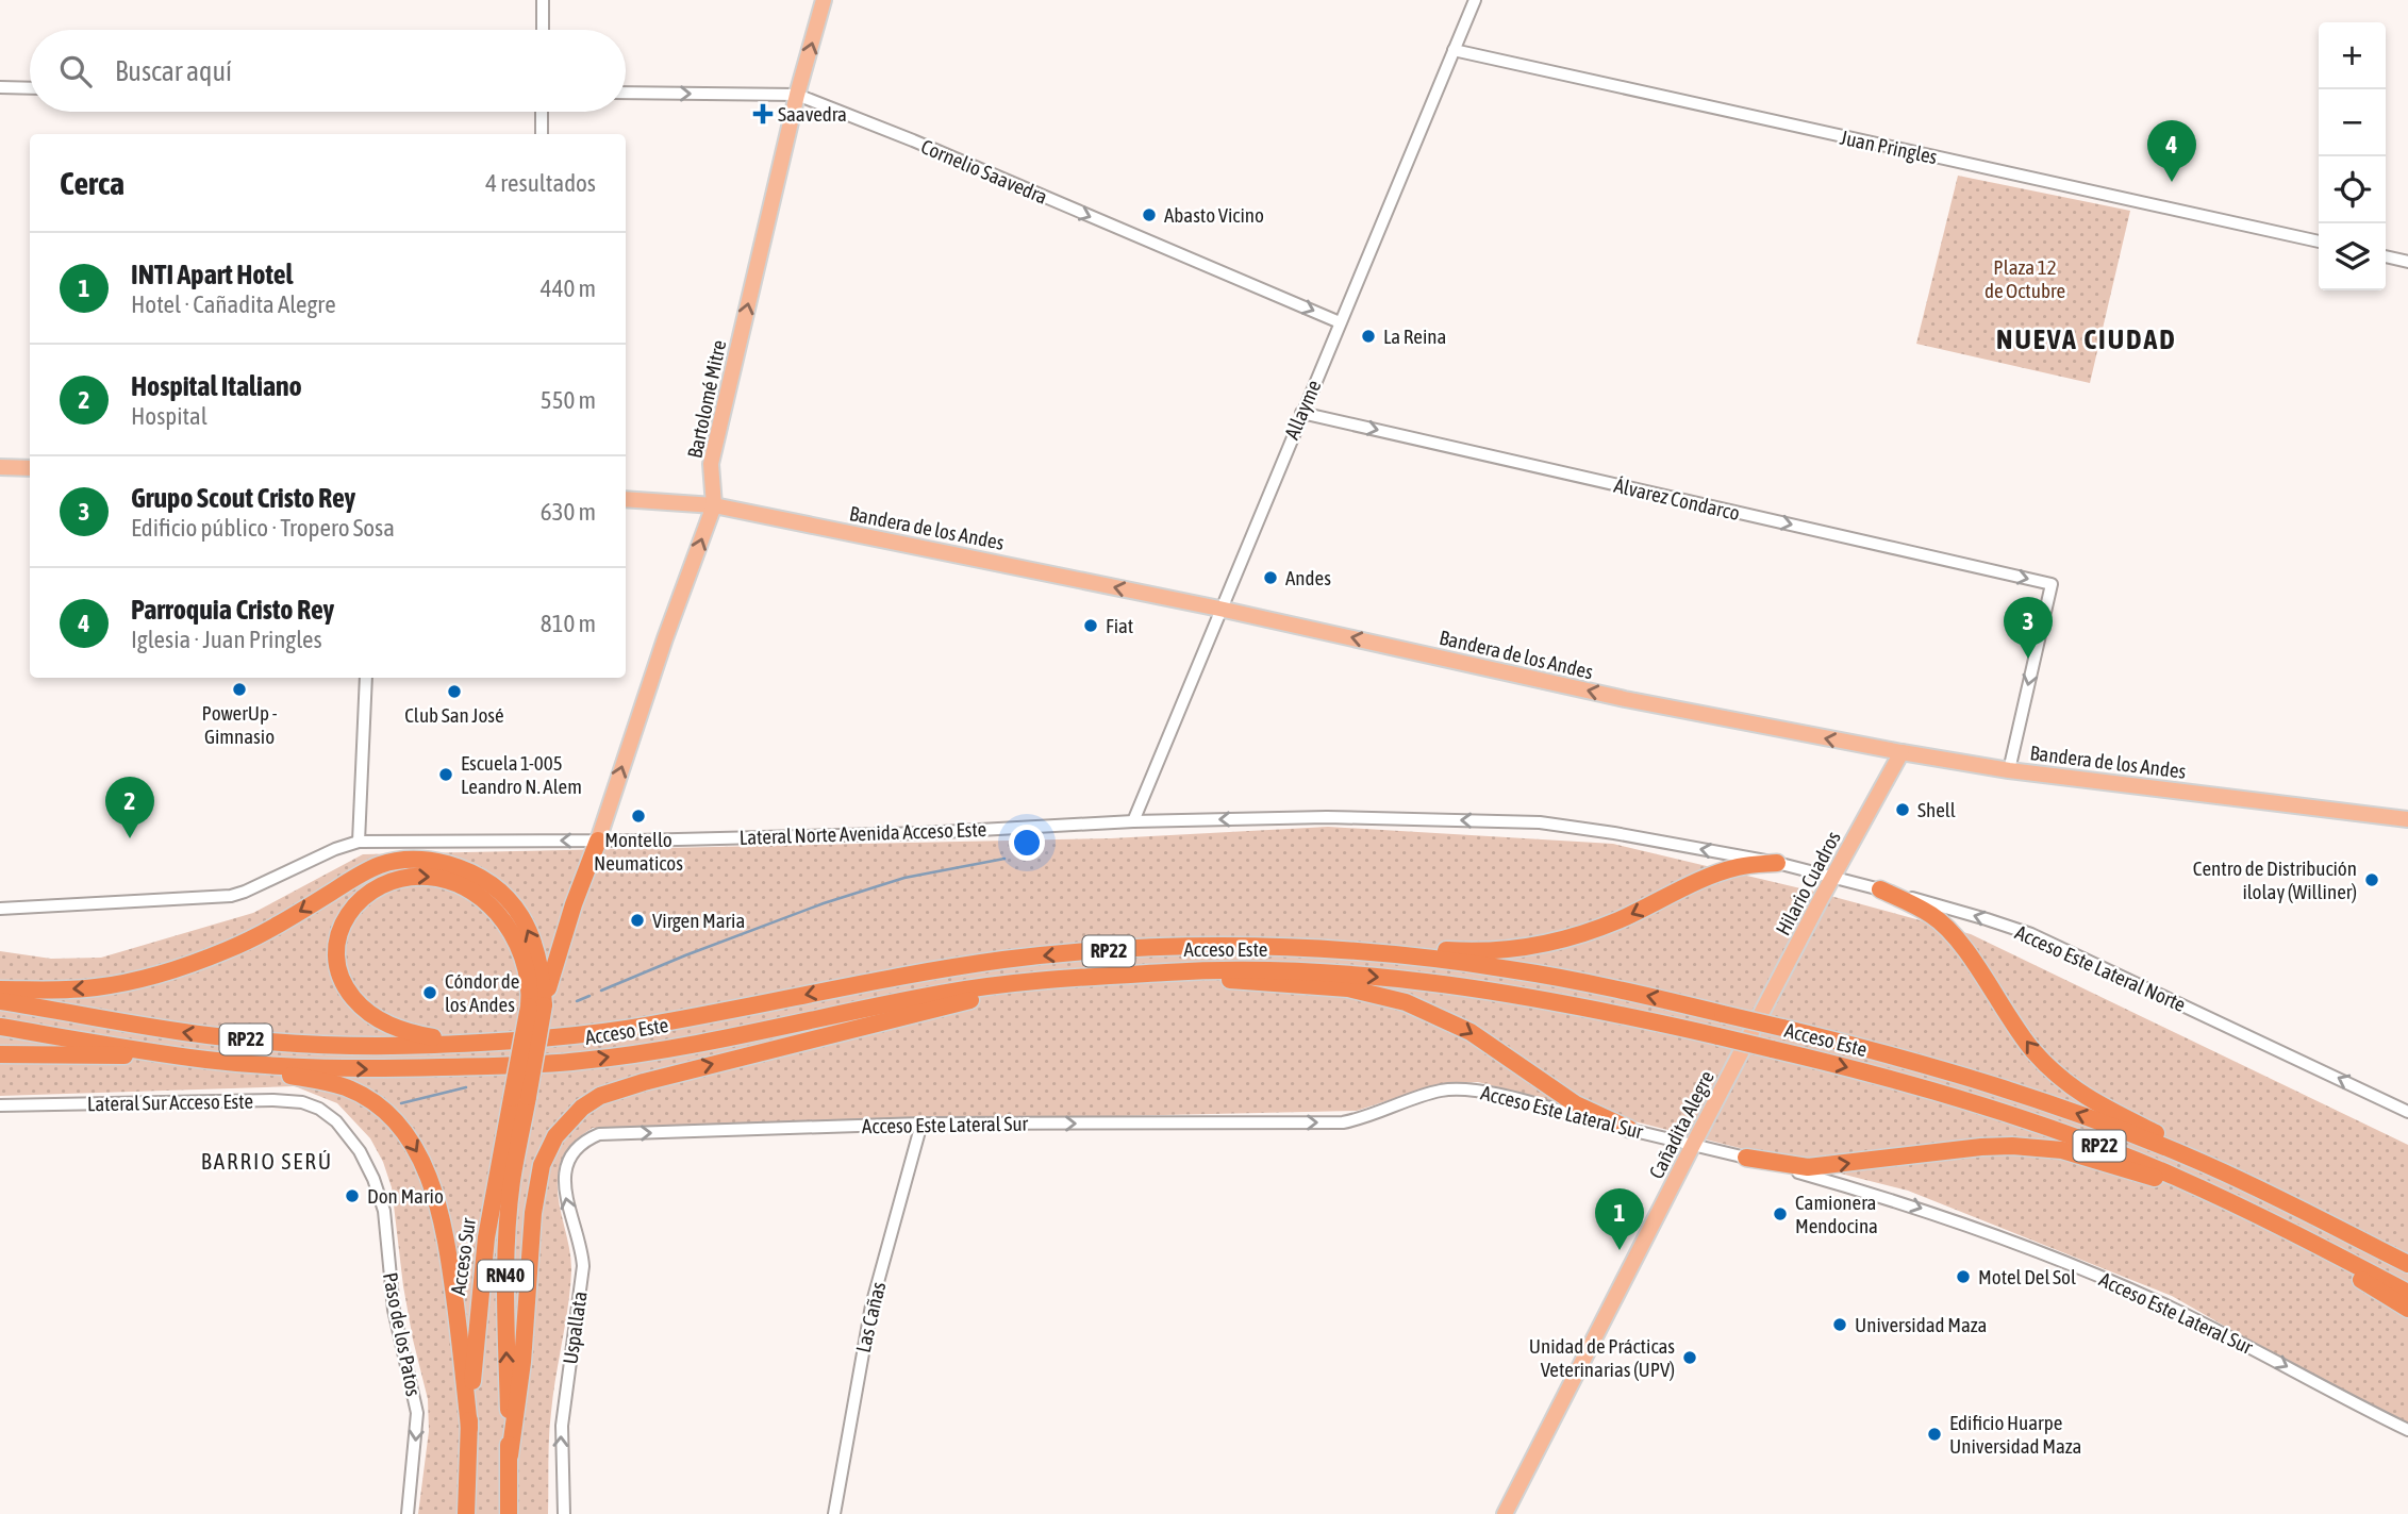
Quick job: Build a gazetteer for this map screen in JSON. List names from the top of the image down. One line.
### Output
{"streets":{"highway":["Acceso Este","RP22","Acceso Sur","RN40"],"main road":["Bartolomé Mitre","Bandera de los Andes","Hilario Cuadros","Cañadita Alegre"],"street":["Juan Pringles","Cornelio Saavedra","Allayme","Álvarez Condarco","Lateral Norte Avenida Acceso Este","Acceso Este Lateral Norte","Lateral Sur Acceso Este","Acceso Este Lateral Sur","Las Cañas","Uspallata","Paso de los Patos"]},"crossings":[["Juan Pringles","Allayme"],["Cornelio Saavedra","Bartolomé Mitre"],["Cornelio Saavedra","Allayme"],["Bartolomé Mitre","Bandera de los Andes"],["Bartolomé Mitre","Lateral Norte Avenida Acceso Este"],["Allayme","Álvarez Condarco"],["Allayme","Bandera de los Andes"],["Allayme","Lateral Norte Avenida Acceso Este"],["Álvarez Condarco","Bandera de los Andes"],["Bandera de los Andes","Hilario Cuadros"],["Lateral Norte Avenida Acceso Este","Acceso Este Lateral Norte"],["Hilario Cuadros","Acceso Este Lateral Norte"],["Hilario Cuadros","Cañadita Alegre"],["Lateral Sur Acceso Este","Paso de los Patos"],["Acceso Este Lateral Sur","Cañadita Alegre"],["Acceso Este Lateral Sur","Las Cañas"],["Acceso Este Lateral Sur","Uspallata"]],"one_way":["Cornelio Saavedra","Bartolomé Mitre","Álvarez Condarco","Bandera de los Andes","Lateral Norte Avenida Acceso Este","Acceso Este Lateral Norte","Acceso Este Lateral Sur","Uspallata","Paso de los Patos"],"districts":["NUEVA CIUDAD","BARRIO SERÚ"],"parks":["Plaza 12 de Octubre"],"places":{"health":["Saavedra"],"other":["Abasto Vicino","La Reina","Andes","Fiat","PowerUp - Gimnasio","Club San José","Escuela 1-005 Leandro N. Alem","Shell","Montello Neumaticos","Centro de Distribución ilolay (Williner)","Virgen Maria","Cóndor de los Andes","Don Mario","Camionera Mendocina","Motel Del Sol","Universidad Maza","Unidad de Prácticas Veterinarias (UPV)","Edificio Huarpe Universidad Maza"]},"page":{"map_buttons":["+","−"],"search":"Buscar aquí","pins":["4","3","2","1"],"heading":["Cerca","4 resultados"],"list":[{"mark":"1","name":"INTI Apart Hotel","note":"Hotel · Cañadita Alegre","value":"440 m"},{"mark":"2","name":"Hospital Italiano","note":"Hospital","value":"550 m"},{"mark":"3","name":"Grupo Scout Cristo Rey","note":"Edificio público · Tropero Sosa","value":"630 m"},{"mark":"4","name":"Parroquia Cristo Rey","note":"Iglesia · Juan Pringles","value":"810 m"}]}}
